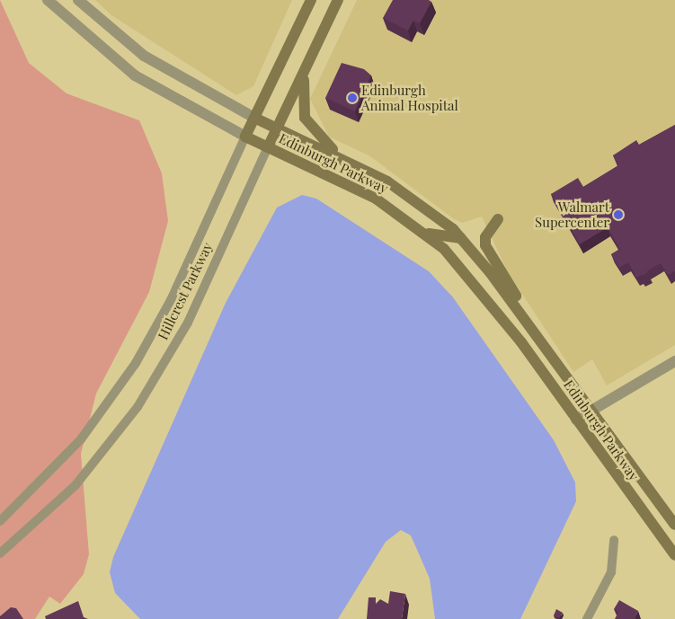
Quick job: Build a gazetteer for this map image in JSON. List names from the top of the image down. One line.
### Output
{"streets":{"main road":["Edinburgh Parkway","Hillcrest Parkway"]},"crossings":[["Edinburgh Parkway","Hillcrest Parkway"]],"places":["Edinburgh Animal Hospital","Walmart Supercenter"]}
